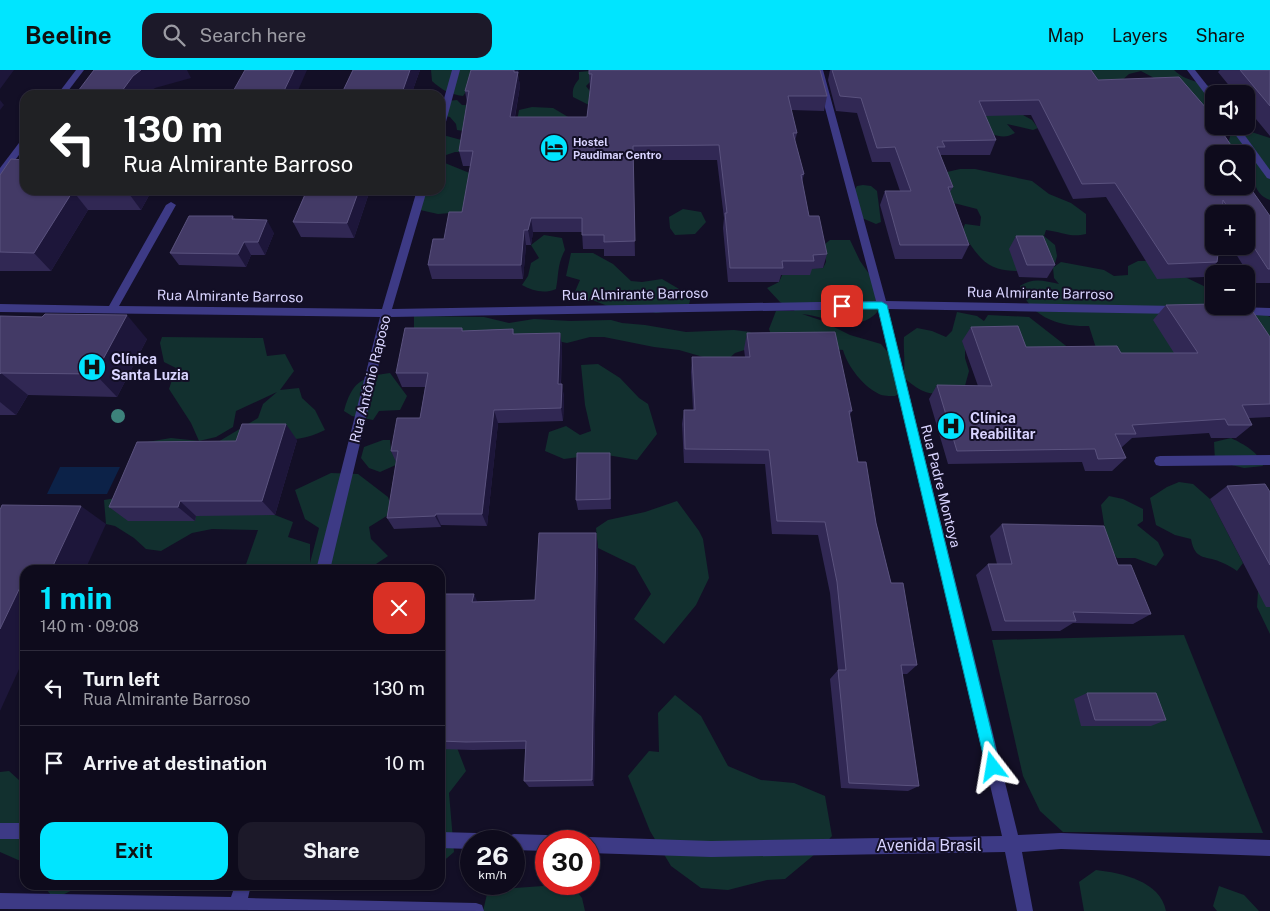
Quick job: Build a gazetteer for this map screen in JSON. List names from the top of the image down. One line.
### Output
{"streets":{"street":["Rua Almirante Barroso","Rua Antônio Raposo","Rua Padre Montoya","Avenida Brasil"]},"crossings":[["Rua Almirante Barroso","Rua Antônio Raposo"],["Rua Almirante Barroso","Rua Padre Montoya"],["Rua Padre Montoya","Avenida Brasil"]],"places":{"hotel":["Hostel Paudimar Centro"],"hospital":["Clínica Santa Luzia","Clínica Reabilitar"]},"page":{"header":"Beeline","search":"Search here","nav":["Map","Layers","Share"],"map_buttons":["+","−"],"turn":["130 m","Rua Almirante Barroso"],"heading":["1 min","140 m · 09:08"],"list":[{"name":"Turn left","note":"Rua Almirante Barroso","value":"130 m"},{"name":"Arrive at destination","value":"10 m"}],"buttons":["Exit","Share"],"speed":"26 km/h","limit":"30"}}
